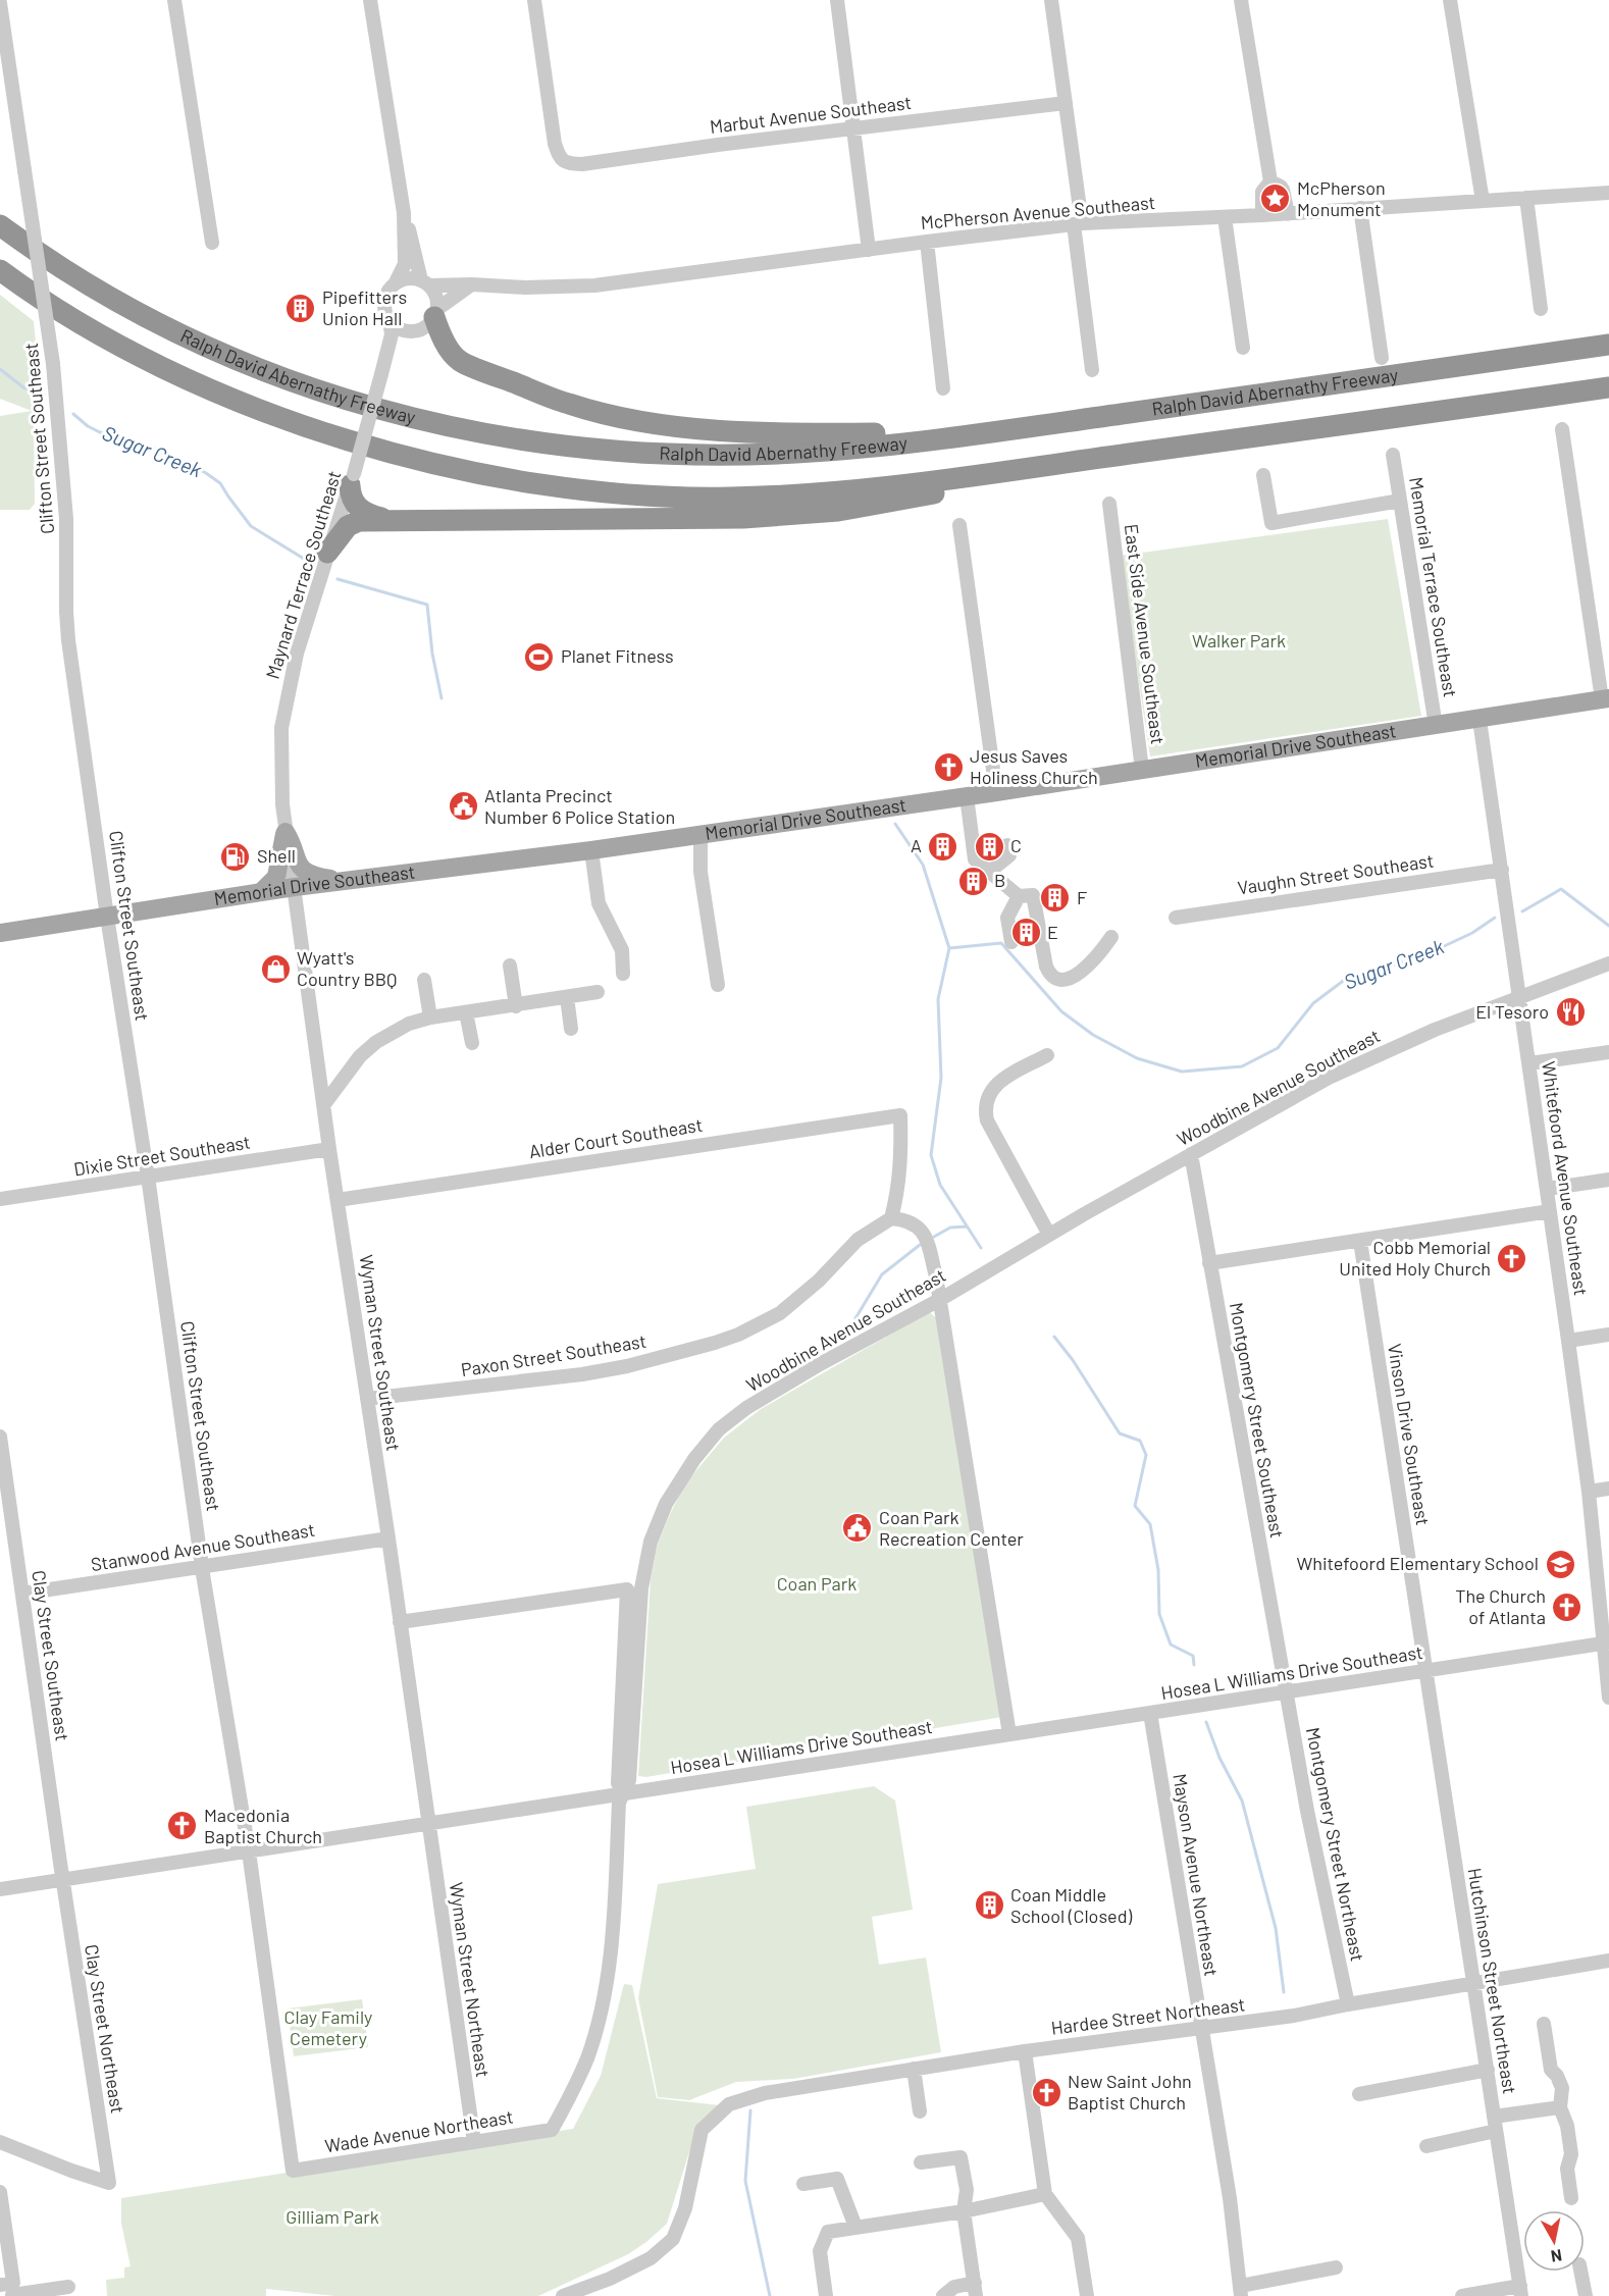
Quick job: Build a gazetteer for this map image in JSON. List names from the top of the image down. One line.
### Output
{"streets":{"highway":["Ralph David Abernathy Freeway"],"main road":["Memorial Drive Southeast"],"street":["Marbut Avenue Southeast","McPherson Avenue Southeast","Clifton Street Southeast","Maynard Terrace Southeast","Memorial Terrace Southeast","East Side Avenue Southeast","Vaughn Street Southeast","Woodbine Avenue Southeast","Alder Court Southeast","Dixie Street Southeast","Whitefoord Avenue Southeast","Wyman Street Southeast","Paxon Street Southeast","Montgomery Street Southeast","Vinson Drive Southeast","Stanwood Avenue Southeast","Clay Street Southeast","Hosea L Williams Drive Southeast","Montgomery Street Northeast","Mayson Avenue Northeast","Wyman Street Northeast","Hutchinson Street Northeast","Hardee Street Northeast","Clay Street Northeast","Wade Avenue Northeast"]},"crossings":[["McPherson Avenue Southeast","Maynard Terrace Southeast"],["Clifton Street Southeast","Memorial Drive Southeast"],["Clifton Street Southeast","Dixie Street Southeast"],["Clifton Street Southeast","Stanwood Avenue Southeast"],["Clifton Street Southeast","Hosea L Williams Drive Southeast"],["Clifton Street Southeast","Wade Avenue Northeast"],["Maynard Terrace Southeast","Memorial Drive Southeast"],["Maynard Terrace Southeast","Wyman Street Southeast"],["Memorial Terrace Southeast","Memorial Drive Southeast"],["East Side Avenue Southeast","Memorial Drive Southeast"],["Memorial Drive Southeast","Whitefoord Avenue Southeast"],["Memorial Drive Southeast","Wyman Street Southeast"],["Vaughn Street Southeast","Whitefoord Avenue Southeast"],["Woodbine Avenue Southeast","Whitefoord Avenue Southeast"],["Woodbine Avenue Southeast","Montgomery Street Southeast"],["Woodbine Avenue Southeast","Hosea L Williams Drive Southeast"],["Woodbine Avenue Southeast","Wade Avenue Northeast"],["Alder Court Southeast","Wyman Street Southeast"],["Alder Court Southeast","Paxon Street Southeast"],["Dixie Street Southeast","Wyman Street Southeast"],["Whitefoord Avenue Southeast","Hosea L Williams Drive Southeast"],["Wyman Street Southeast","Paxon Street Southeast"],["Wyman Street Southeast","Stanwood Avenue Southeast"],["Wyman Street Southeast","Hosea L Williams Drive Southeast"],["Wyman Street Southeast","Wyman Street Northeast"],["Montgomery Street Southeast","Hosea L Williams Drive Southeast"],["Montgomery Street Southeast","Montgomery Street Northeast"],["Vinson Drive Southeast","Hosea L Williams Drive Southeast"],["Vinson Drive Southeast","Hutchinson Street Northeast"],["Stanwood Avenue Southeast","Clay Street Southeast"],["Clay Street Southeast","Hosea L Williams Drive Southeast"],["Clay Street Southeast","Clay Street Northeast"],["Hosea L Williams Drive Southeast","Montgomery Street Northeast"],["Hosea L Williams Drive Southeast","Mayson Avenue Northeast"],["Hosea L Williams Drive Southeast","Wyman Street Northeast"],["Hosea L Williams Drive Southeast","Hutchinson Street Northeast"],["Hosea L Williams Drive Southeast","Clay Street Northeast"],["Montgomery Street Northeast","Hardee Street Northeast"],["Mayson Avenue Northeast","Hardee Street Northeast"],["Wyman Street Northeast","Wade Avenue Northeast"],["Hutchinson Street Northeast","Hardee Street Northeast"]],"water":["Sugar Creek"],"parks":["Walker Park","Coan Park","Clay Family Cemetery","Gilliam Park"],"places":{"place":["McPherson Monument"],"building":["Pipefitters Union Hall","A","C","B","F","E","Coan Middle School (Closed)"],"sports":["Planet Fitness"],"church":["Jesus Saves Holiness Church","Cobb Memorial United Holy Church","The Church of Atlanta","Macedonia Baptist Church","New Saint John Baptist Church"],"public building":["Atlanta Precinct Number 6 Police Station","Coan Park Recreation Center"],"fuel station":["Shell"],"shop":["Wyatt's Country BBQ"],"restaurant":["El Tesoro"],"school or university":["Whitefoord Elementary School"]},"north":"bottom"}
